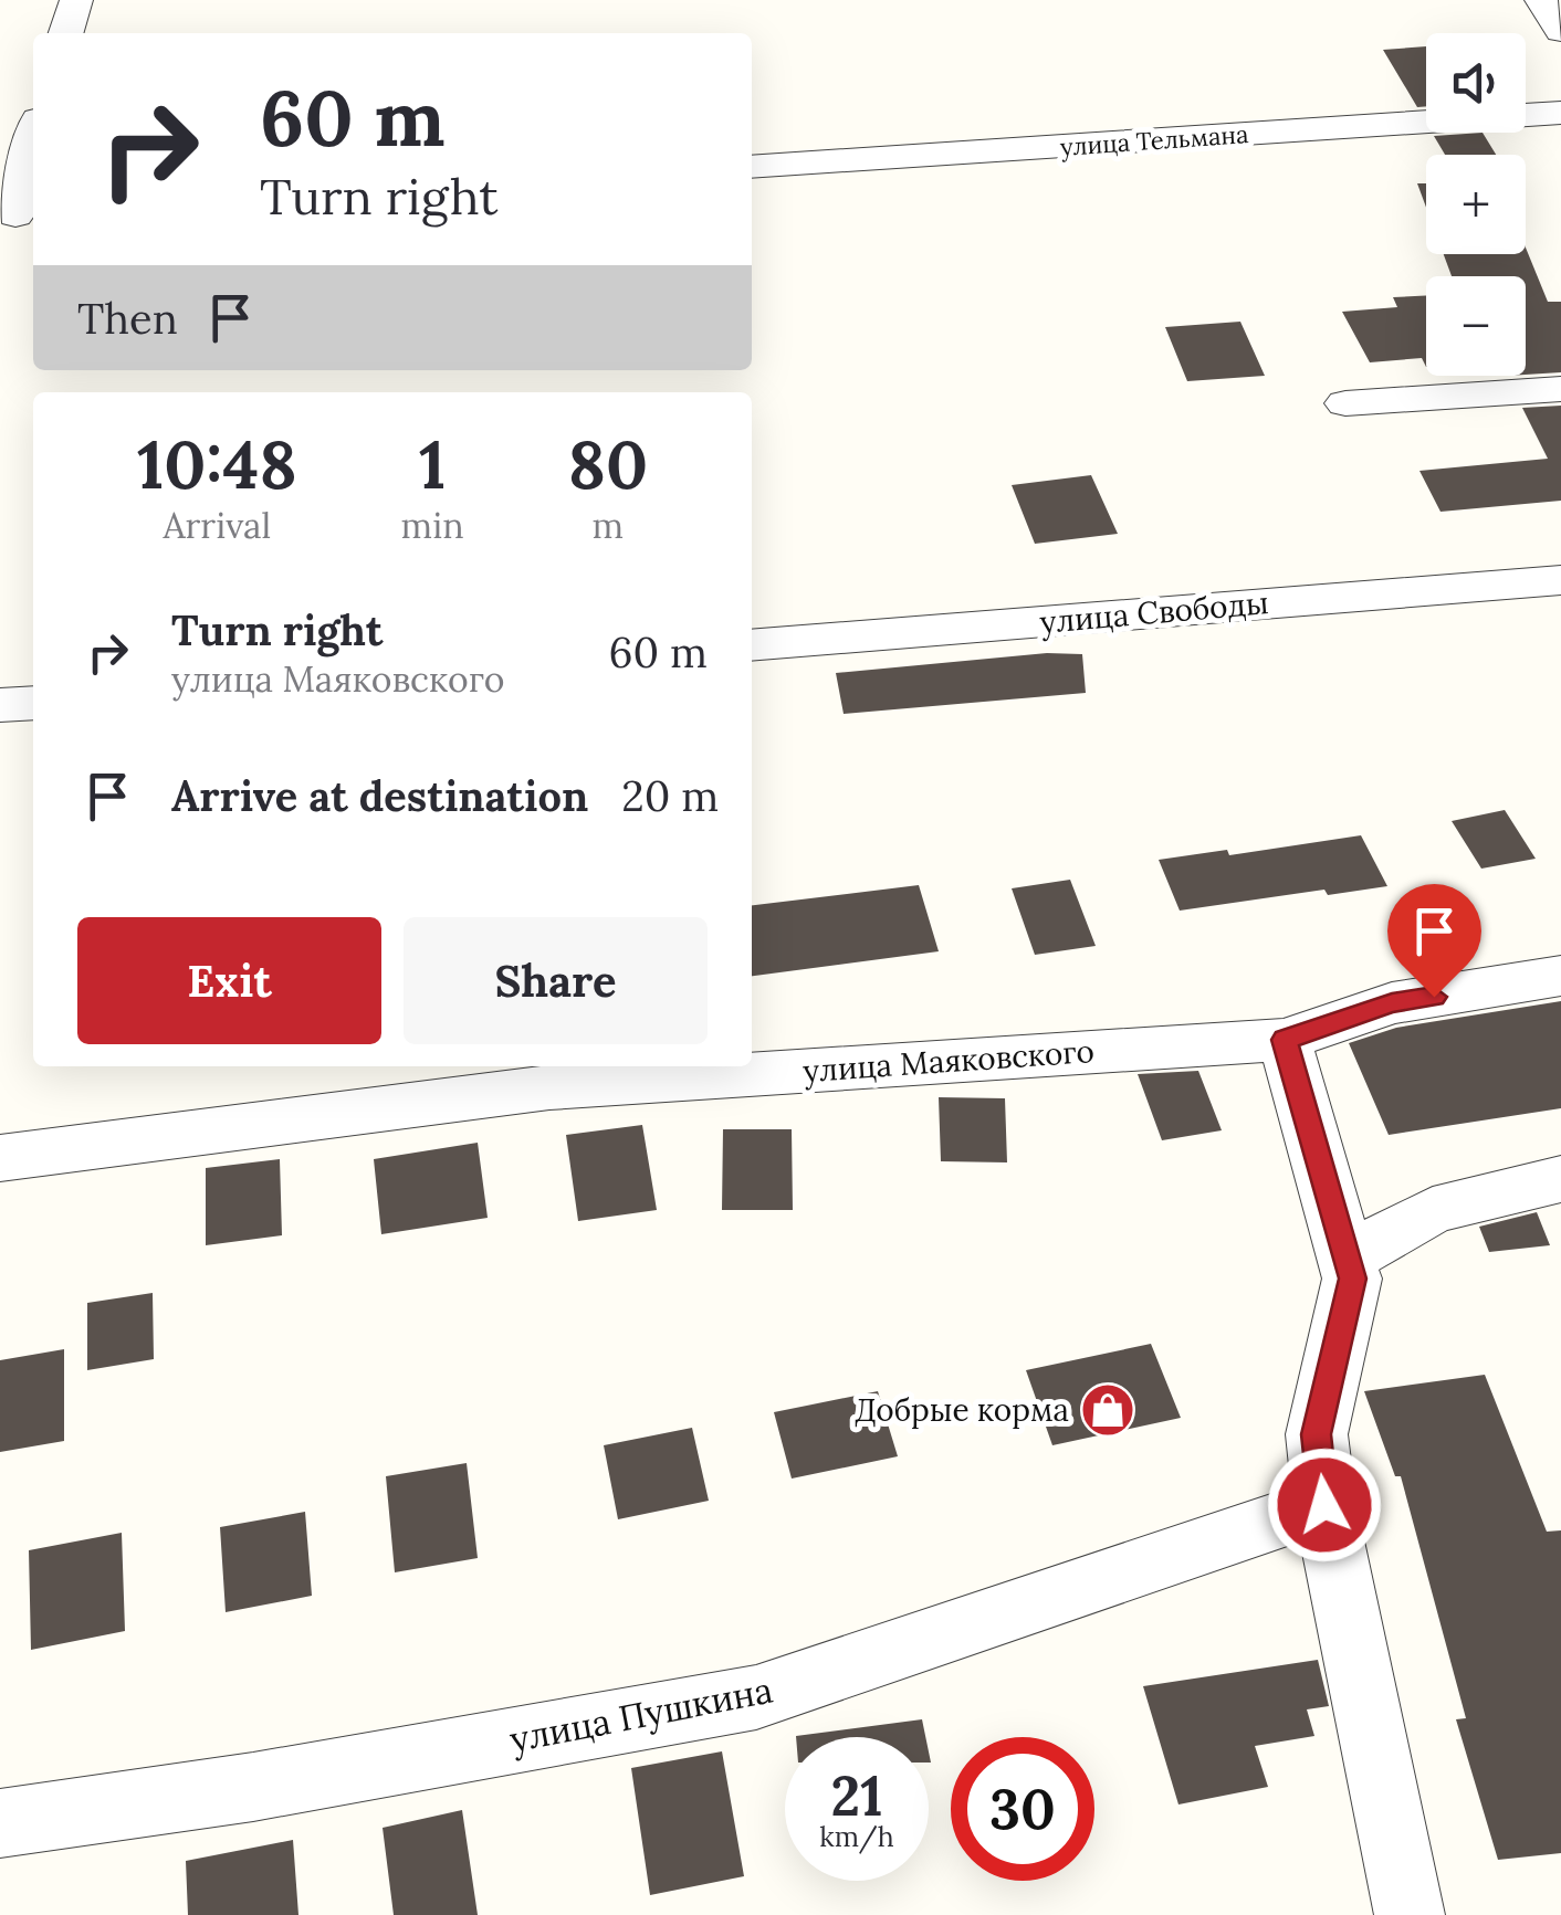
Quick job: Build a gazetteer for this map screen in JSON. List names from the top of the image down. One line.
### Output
{"streets":{"street":["улица Тельмана","улица Свободы","улица Маяковского","улица Пушкина"]},"places":{"shop":["Добрые корма"]},"page":{"map_buttons":["+","−"],"turn":["60 m","Turn right"],"then":"Then","eta":["10:48","Arrival","1","min","80","m"],"list":[{"name":"Turn right","note":"улица Маяковского","value":"60 m"},{"name":"Arrive at destination","value":"20 m"}],"buttons":["Exit","Share"],"speed":"21 km/h","limit":"30"}}
